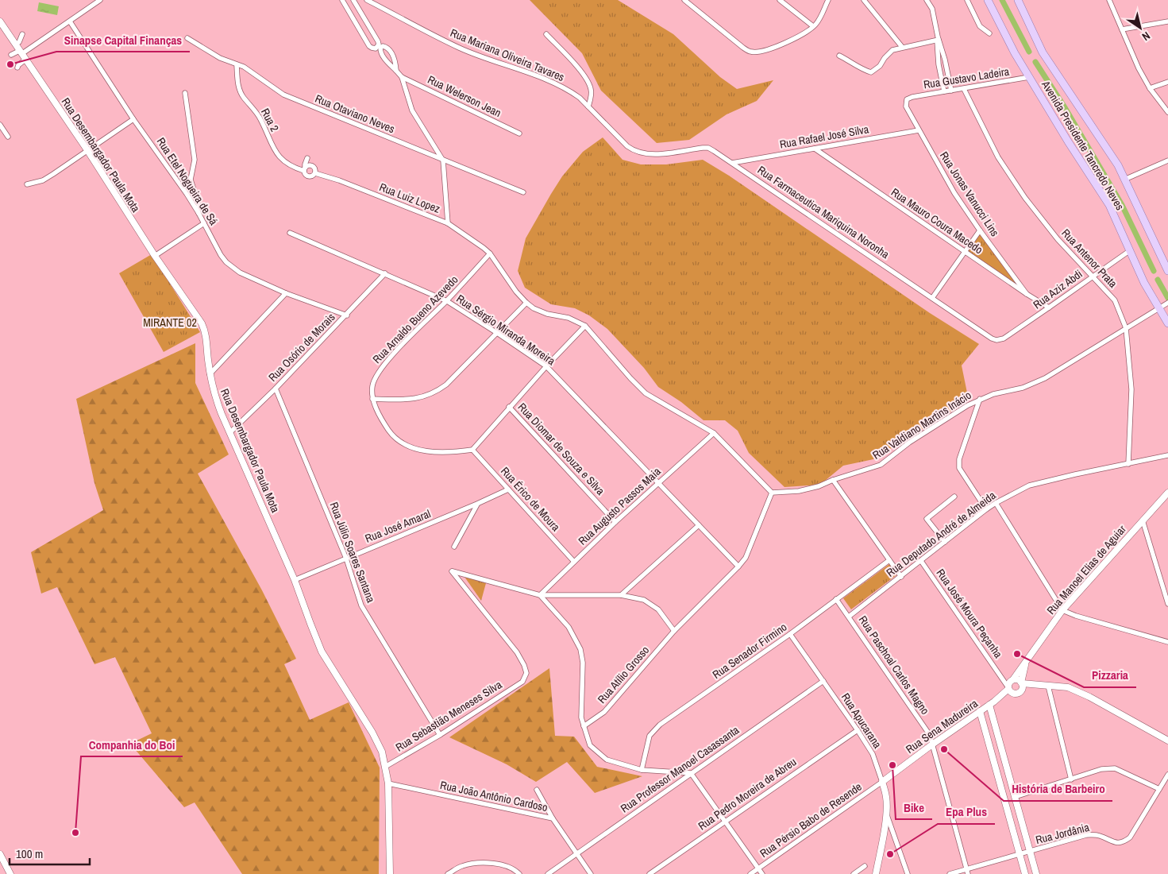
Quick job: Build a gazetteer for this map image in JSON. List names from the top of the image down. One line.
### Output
{"streets":{"main road":["Avenida Presidente Tancredo Neves"],"street":["Rua Mariana Oliveira Tavares","Rua Gustavo Ladeira","Rua Welerson Jean","Rua Otaviano Neves","Rua 2","Rua Rafael José Silva","Rua Desembargador Paula Mota","Rua Etel Nogueira de Sá","Rua Jonas Vanucci Lins","Rua Luiz Lopez","Rua Farmaceutica Mariquina Noronha","Rua Mauro Coura Macedo","Rua Antenor Prata","Rua Aziz Abdi","Rua Arnaldo Bueno Azevedo","Rua Sérgio Miranda Moreira","Rua Osório de Morais","Rua Valdiano Martins Inácio","Rua Diomar de Souza e Silva","Rua Érico de Moura","Rua Augusto Passos Maia","Rua José Amaral","Rua Deputado André de Almeida","Rua Júlio Soares Santana","Rua Manoel Elias de Aguiar","Rua José Moura Peçanha","Rua Senador Firmino","Rua Paschoal Carlos Magno","Rua Atílio Grosso","Rua Sebastião Meneses Silva","Rua Apucarana","Rua Sena Madureira","Rua Professor Manoel Casassanta","Rua Pedro Moreira de Abreu","Rua João Antônio Cardoso","Rua Pérsio Babo de Resende","Rua Jordânia"]},"crossings":[["Rua Mariana Oliveira Tavares","Rua Farmaceutica Mariquina Noronha"],["Rua Gustavo Ladeira","Avenida Presidente Tancredo Neves"],["Rua Gustavo Ladeira","Rua Jonas Vanucci Lins"],["Rua Gustavo Ladeira","Rua Antenor Prata"],["Rua Otaviano Neves","Rua 2"],["Rua 2","Rua Luiz Lopez"],["Rua Rafael José Silva","Rua Jonas Vanucci Lins"],["Rua Rafael José Silva","Rua Farmaceutica Mariquina Noronha"],["Rua Rafael José Silva","Rua Mauro Coura Macedo"],["Avenida Presidente Tancredo Neves","Rua Aziz Abdi"],["Avenida Presidente Tancredo Neves","Rua Valdiano Martins Inácio"],["Rua Desembargador Paula Mota","Rua Osório de Morais"],["Rua Desembargador Paula Mota","Rua José Amaral"],["Rua Desembargador Paula Mota","Rua Sebastião Meneses Silva"],["Rua Desembargador Paula Mota","Rua João Antônio Cardoso"],["Rua Etel Nogueira de Sá","Rua Osório de Morais"],["Rua Jonas Vanucci Lins","Rua Mauro Coura Macedo"],["Rua Luiz Lopez","Rua Arnaldo Bueno Azevedo"],["Rua Farmaceutica Mariquina Noronha","Rua Aziz Abdi"],["Rua Mauro Coura Macedo","Rua Aziz Abdi"],["Rua Antenor Prata","Rua Aziz Abdi"],["Rua Antenor Prata","Rua Valdiano Martins Inácio"],["Rua Antenor Prata","Rua Deputado André de Almeida"],["Rua Arnaldo Bueno Azevedo","Rua Sérgio Miranda Moreira"],["Rua Sérgio Miranda Moreira","Rua Osório de Morais"],["Rua Sérgio Miranda Moreira","Rua Augusto Passos Maia"],["Rua Sérgio Miranda Moreira","Rua Atílio Grosso"],["Rua Osório de Morais","Rua Júlio Soares Santana"],["Rua Valdiano Martins Inácio","Rua Atílio Grosso"],["Rua Diomar de Souza e Silva","Rua Augusto Passos Maia"],["Rua Érico de Moura","Rua Augusto Passos Maia"],["Rua Érico de Moura","Rua José Amaral"],["Rua Augusto Passos Maia","Rua Sebastião Meneses Silva"],["Rua José Amaral","Rua Júlio Soares Santana"],["Rua Deputado André de Almeida","Rua José Moura Peçanha"],["Rua Deputado André de Almeida","Rua Paschoal Carlos Magno"],["Rua Júlio Soares Santana","Rua Sebastião Meneses Silva"],["Rua Manoel Elias de Aguiar","Rua José Moura Peçanha"],["Rua Manoel Elias de Aguiar","Rua Sena Madureira"],["Rua José Moura Peçanha","Rua Sena Madureira"],["Rua Senador Firmino","Rua Paschoal Carlos Magno"],["Rua Senador Firmino","Rua Apucarana"],["Rua Paschoal Carlos Magno","Rua Sena Madureira"],["Rua Paschoal Carlos Magno","Rua Jordânia"],["Rua Apucarana","Rua Sena Madureira"],["Rua Apucarana","Rua Professor Manoel Casassanta"],["Rua Apucarana","Rua Pedro Moreira de Abreu"],["Rua Apucarana","Rua Pérsio Babo de Resende"],["Rua Sena Madureira","Rua Pérsio Babo de Resende"],["Rua Professor Manoel Casassanta","Rua João Antônio Cardoso"]],"parks":["MIRANTE 02"],"places":["Sinapse Capital Finanças","Pizzaria","História de Barbeiro","Bike","Companhia do Boi","Epa Plus"],"scale_bar":"100 m","north":"bottom right"}
